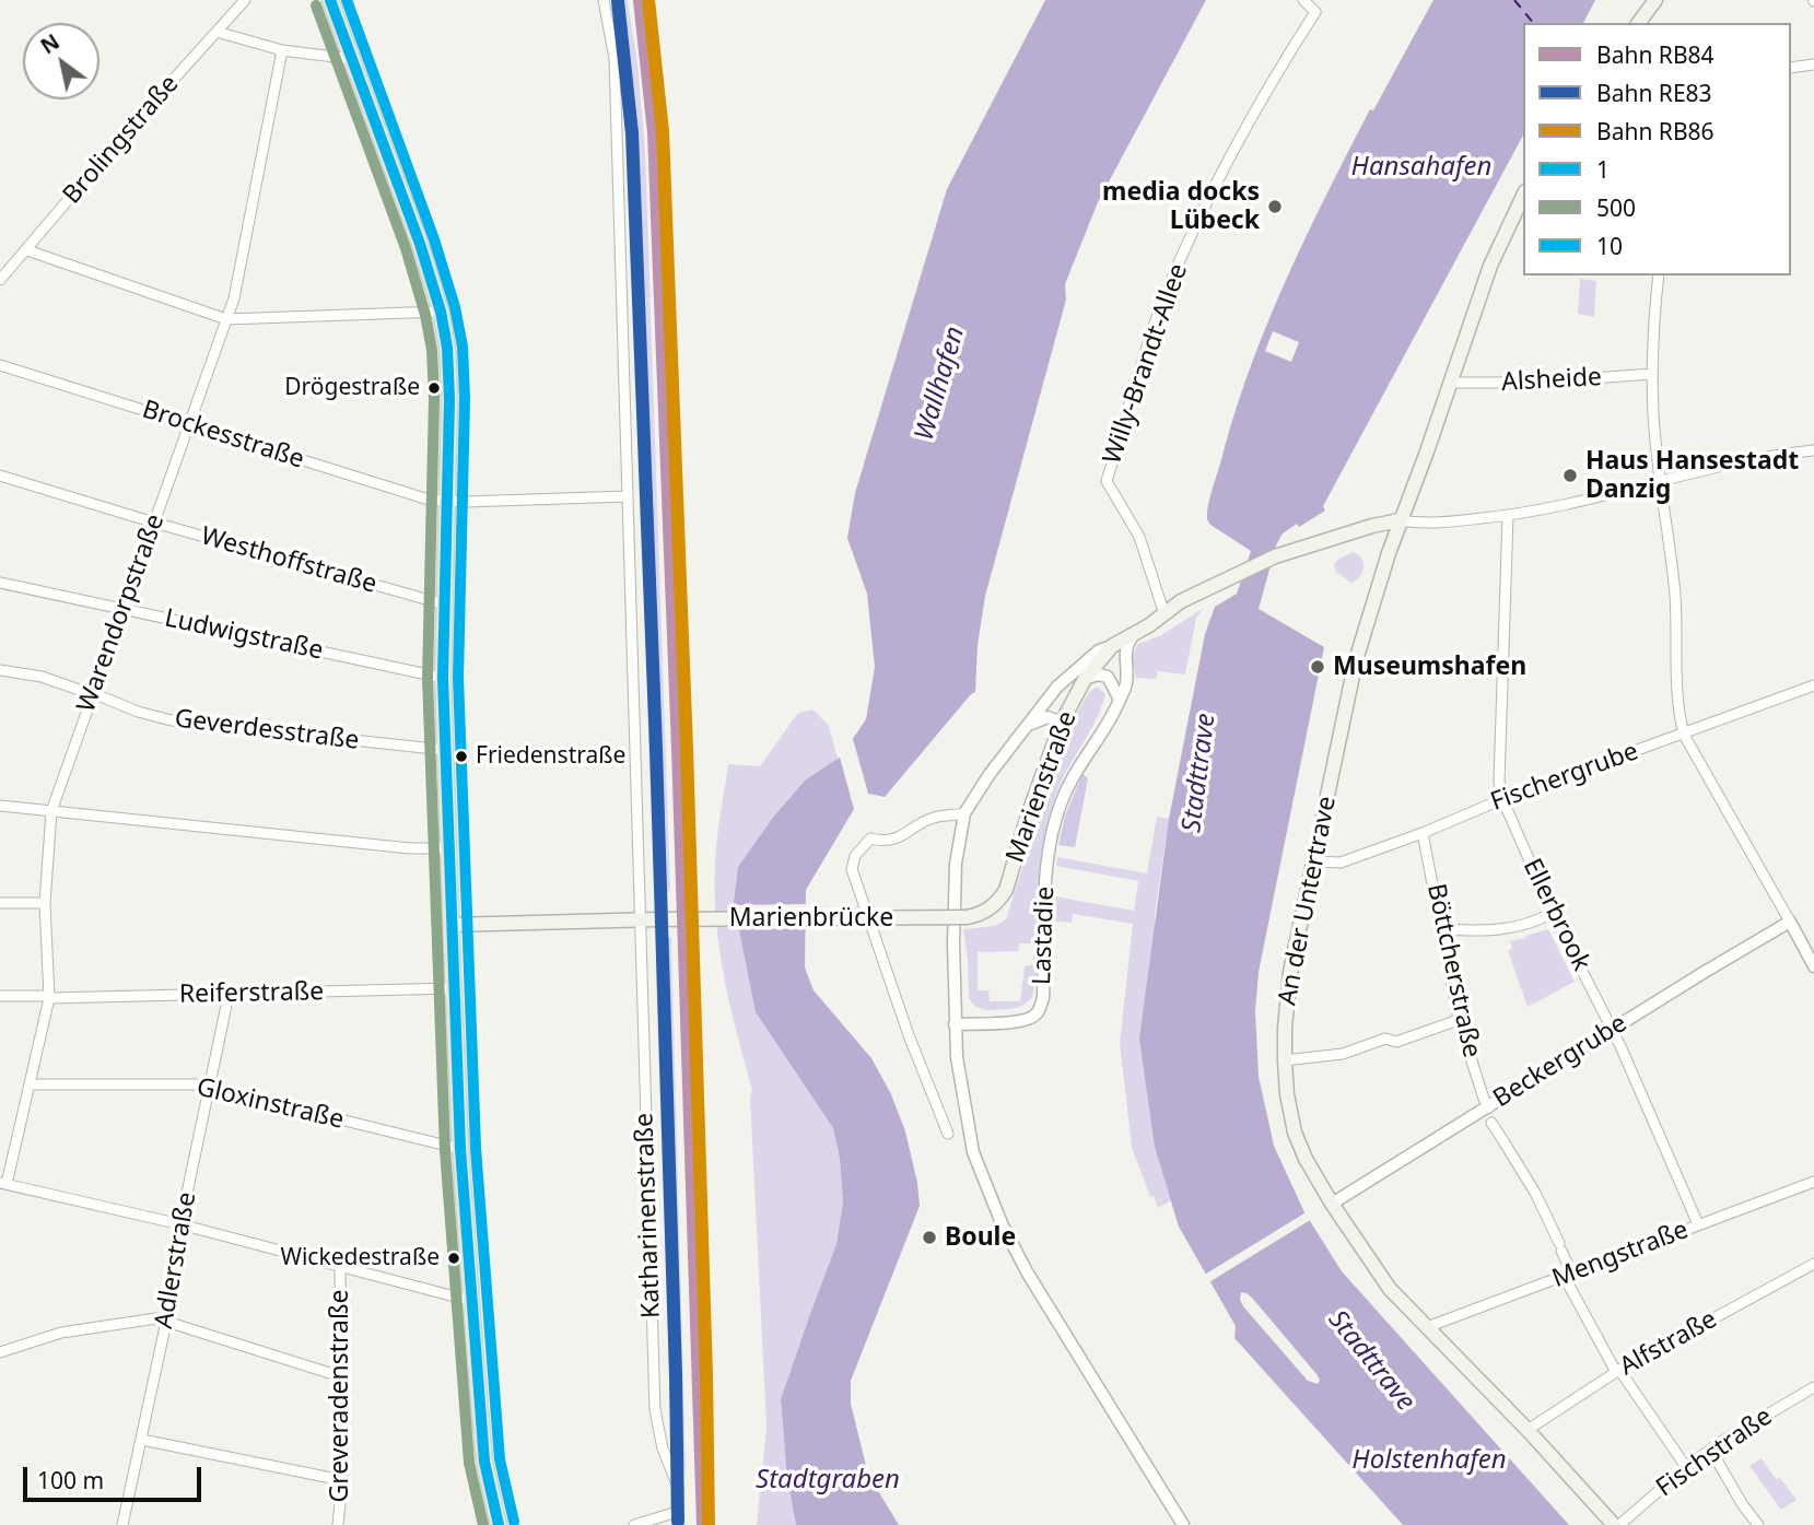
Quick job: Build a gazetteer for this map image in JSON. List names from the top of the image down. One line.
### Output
{"streets":{"main road":["Marienstraße","An der Untertrave","Marienbrücke"],"street":["Brolingstraße","Willy-Brandt-Allee","Alsheide","Brockesstraße","Westhoffstraße","Warendorpstraße","Ludwigstraße","Geverdesstraße","Fischergrube","Ellerbrook","Lastadie","Böttcherstraße","Reiferstraße","Beckergrube","Gloxinstraße","Katharinenstraße","Mengstraße","Adlerstraße","Alfstraße","Greveradenstraße","Fischstraße"]},"crossings":[["Alsheide","An der Untertrave"],["Brockesstraße","Warendorpstraße"],["Brockesstraße","Katharinenstraße"],["Westhoffstraße","Warendorpstraße"],["Warendorpstraße","Ludwigstraße"],["Warendorpstraße","Geverdesstraße"],["Warendorpstraße","Reiferstraße"],["Warendorpstraße","Gloxinstraße"],["Fischergrube","An der Untertrave"],["Fischergrube","Ellerbrook"],["Fischergrube","Böttcherstraße"],["Marienstraße","Marienbrücke"],["An der Untertrave","Beckergrube"],["An der Untertrave","Mengstraße"],["An der Untertrave","Alfstraße"],["An der Untertrave","Fischstraße"],["Ellerbrook","Beckergrube"],["Ellerbrook","Mengstraße"],["Marienbrücke","Katharinenstraße"],["Böttcherstraße","Beckergrube"],["Böttcherstraße","Mengstraße"],["Böttcherstraße","Alfstraße"],["Böttcherstraße","Fischstraße"],["Reiferstraße","Adlerstraße"],["Gloxinstraße","Adlerstraße"]],"water":["Hansahafen","Wallhafen","Stadttrave","Holstenhafen","Stadtgraben"],"places":["media docks Lübeck","Drögestraße","Haus Hansestadt Danzig","Museumshafen","Friedenstraße","Boule","Wickedestraße"],"lines":["rail line RB84","rail line RB86","transit line 1","transit line 10","rail line RE83","transit line 500"],"legend":["Bahn RB84","Bahn RE83","Bahn RB86","1","500","10"],"scale_bar":"100 m","north":"top left"}
